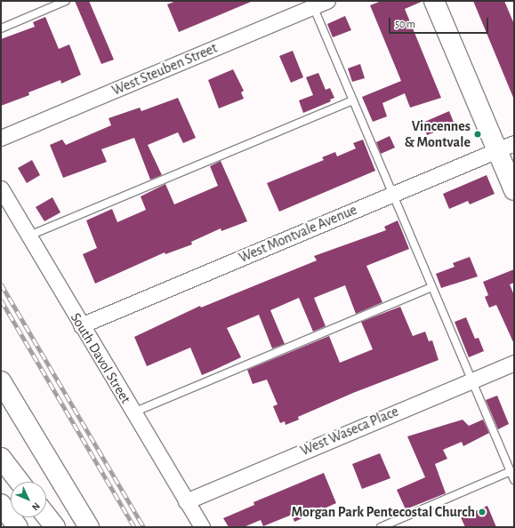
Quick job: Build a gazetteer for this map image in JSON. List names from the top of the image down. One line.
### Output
{"streets":{"street":["West Steuben Street","West Montvale Avenue","South Davol Street","West Waseca Place"]},"crossings":[["West Montvale Avenue","South Davol Street"],["South Davol Street","West Waseca Place"]],"places":["Vincennes & Montvale","Morgan Park Pentecostal Church"],"scale_bar":"50 m","north":"bottom right"}
